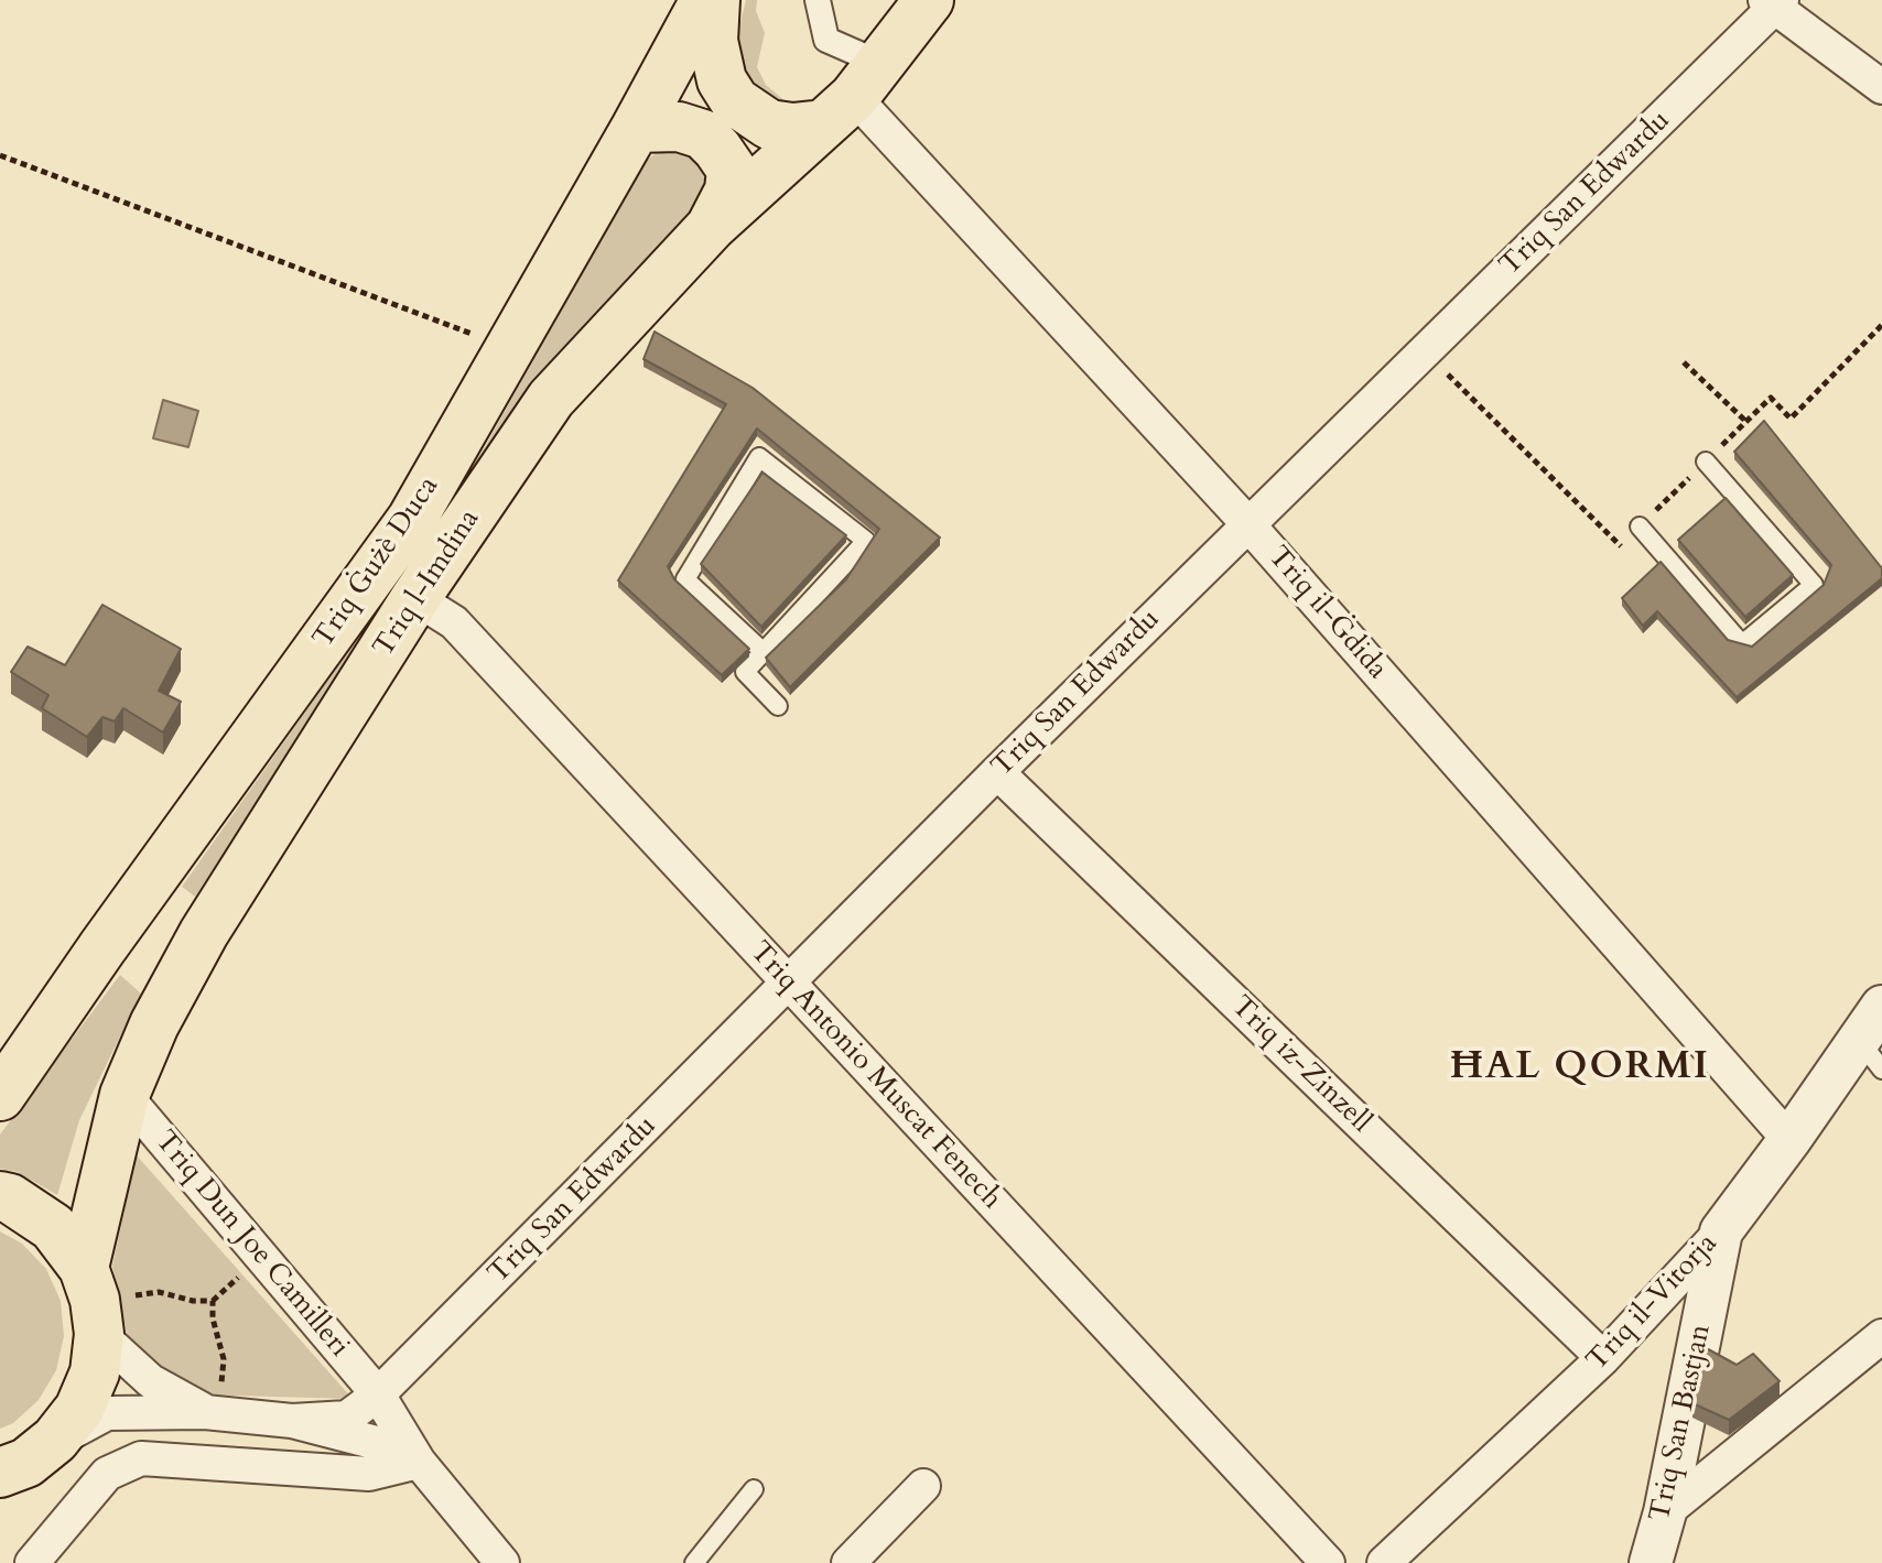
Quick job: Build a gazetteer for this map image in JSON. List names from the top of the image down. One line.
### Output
{"streets":{"highway":["Triq Ġużè Duca","Triq l-Imdina"],"street":["Triq San Edwardu","Triq il-Ġdida","Triq iz-Zinzell","Triq Antonio Muscat Fenech","Triq Dun Joe Camilleri","Triq il-Vitorja","Triq San Bastjan"]},"crossings":[["Triq San Edwardu","Triq il-Ġdida"],["Triq San Edwardu","Triq iz-Zinzell"],["Triq San Edwardu","Triq Antonio Muscat Fenech"],["Triq San Edwardu","Triq Dun Joe Camilleri"],["Triq l-Imdina","Triq il-Ġdida"],["Triq l-Imdina","Triq Antonio Muscat Fenech"],["Triq l-Imdina","Triq Dun Joe Camilleri"],["Triq il-Ġdida","Triq il-Vitorja"],["Triq iz-Zinzell","Triq il-Vitorja"],["Triq il-Vitorja","Triq San Bastjan"]],"districts":["ĦAL QORMI"]}
